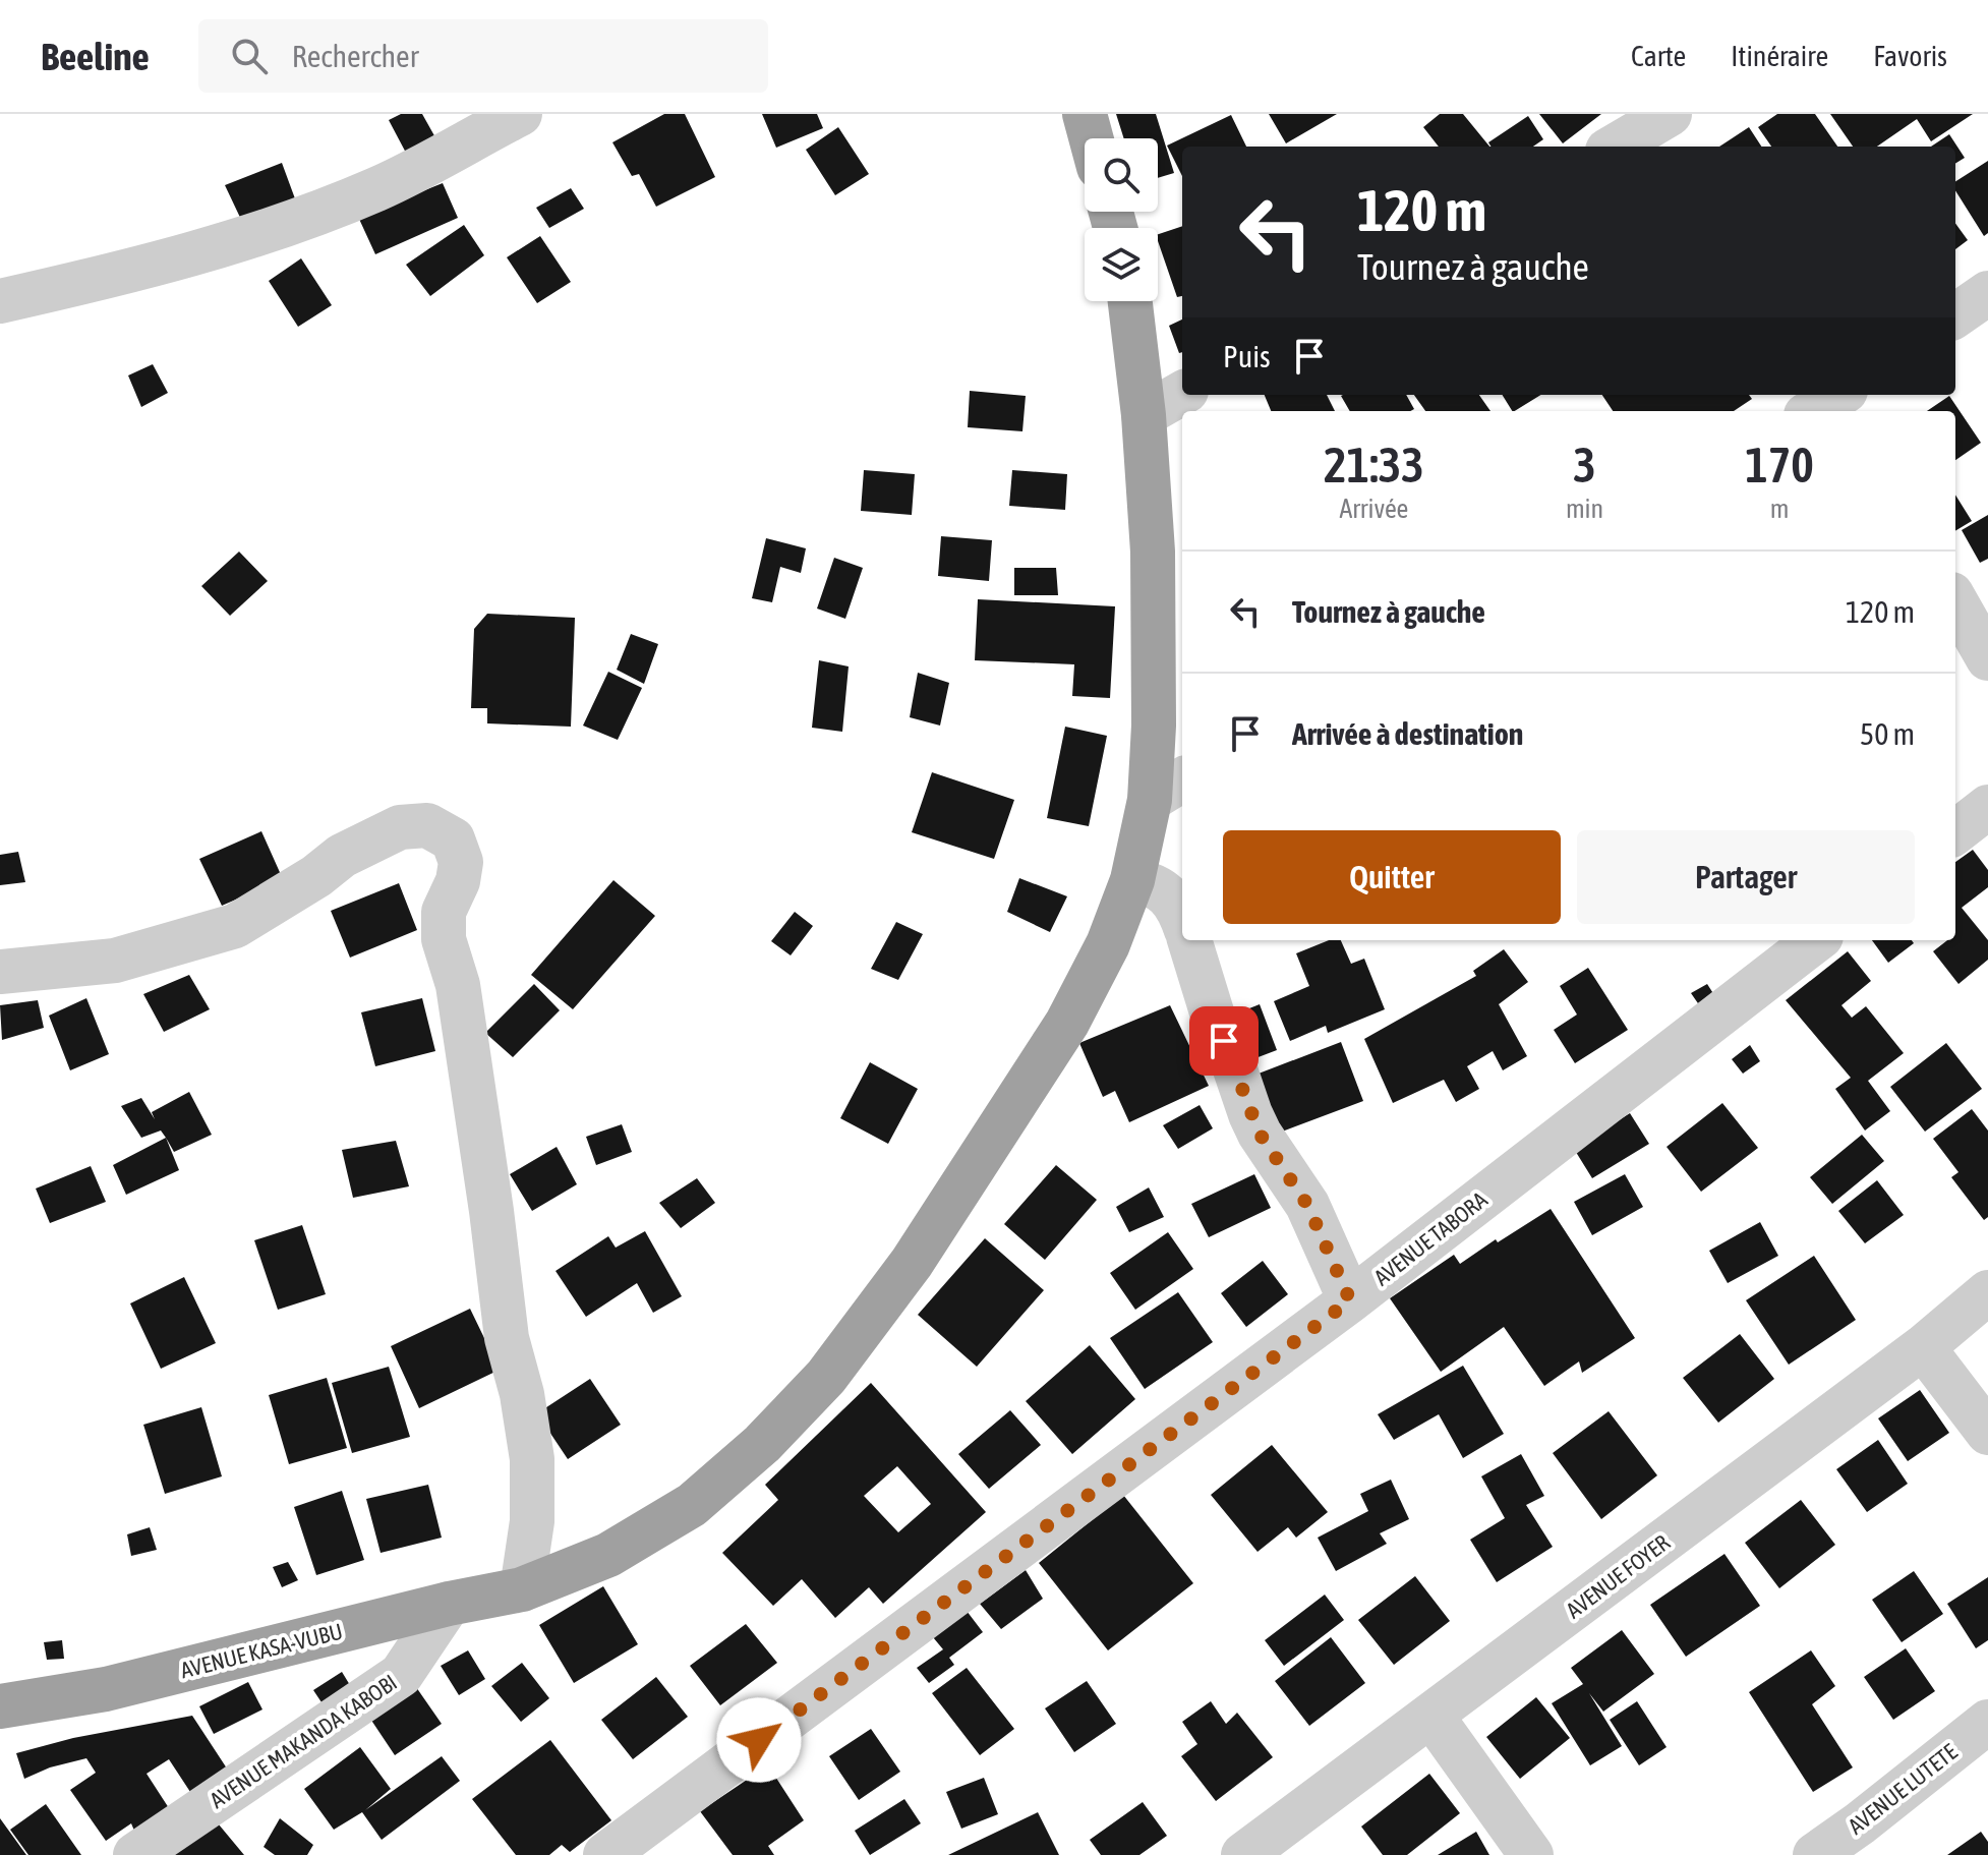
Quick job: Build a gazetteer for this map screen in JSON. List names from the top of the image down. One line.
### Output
{"streets":{"highway":["AVENUE KASA-VUBU"],"street":["AVENUE TABORA","AVENUE FOYER","AVENUE MAKANDA KABOBI","AVENUE LUTETE"]},"crossings":[["AVENUE KASA-VUBU","AVENUE MAKANDA KABOBI"]],"page":{"header":"Beeline","search":"Rechercher","nav":["Carte","Itinéraire","Favoris"],"turn":["120 m","Tournez à gauche"],"then":"Puis","eta":["21:33","Arrivée","3","min","170","m"],"list":[{"name":"Tournez à gauche","value":"120 m"},{"name":"Arrivée à destination","value":"50 m"}],"buttons":["Quitter","Partager"]}}
